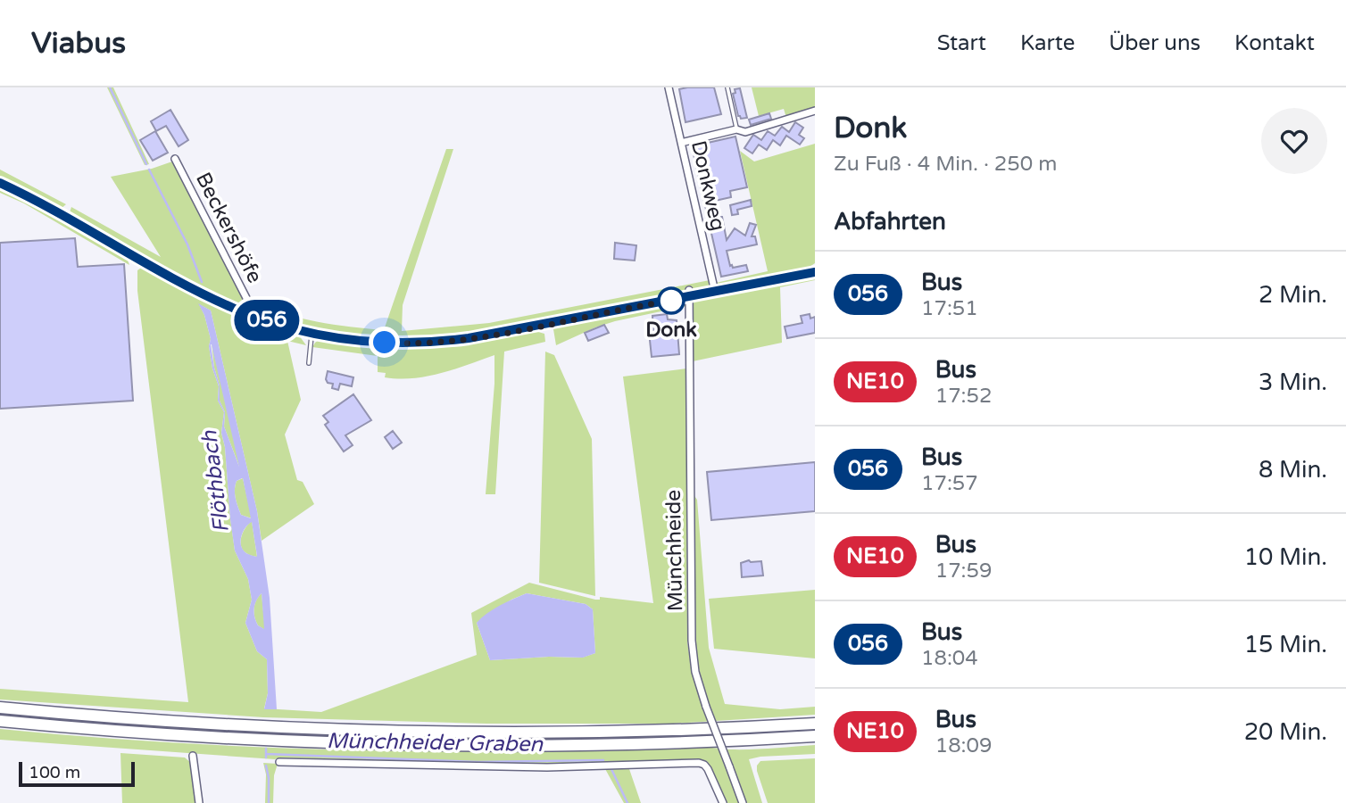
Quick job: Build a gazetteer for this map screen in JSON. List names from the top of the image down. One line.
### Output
{"streets":{"street":["Donkweg","Beckershöfe","Münchheide"]},"crossings":[["Donkweg","Beckershöfe"],["Beckershöfe","Münchheide"]],"water":["Flöthbach","Münchheider Graben"],"places":["Donk"],"lines":["bus line 056"],"scale_bar":"100 m","page":{"header":"Viabus","nav":["Start","Karte","Über uns","Kontakt"],"on_map":"056","heading":[["Donk","Zu Fuß · 4 Min. · 250 m"],"Abfahrten"],"list":[{"mark":"056","name":"Bus","note":"17:51","value":"2 Min."},{"mark":"NE10","name":"Bus","note":"17:52","value":"3 Min."},{"mark":"056","name":"Bus","note":"17:57","value":"8 Min."},{"mark":"NE10","name":"Bus","note":"17:59","value":"10 Min."},{"mark":"056","name":"Bus","note":"18:04","value":"15 Min."},{"mark":"NE10","name":"Bus","note":"18:09","value":"20 Min."}],"scale":"100 m"}}
